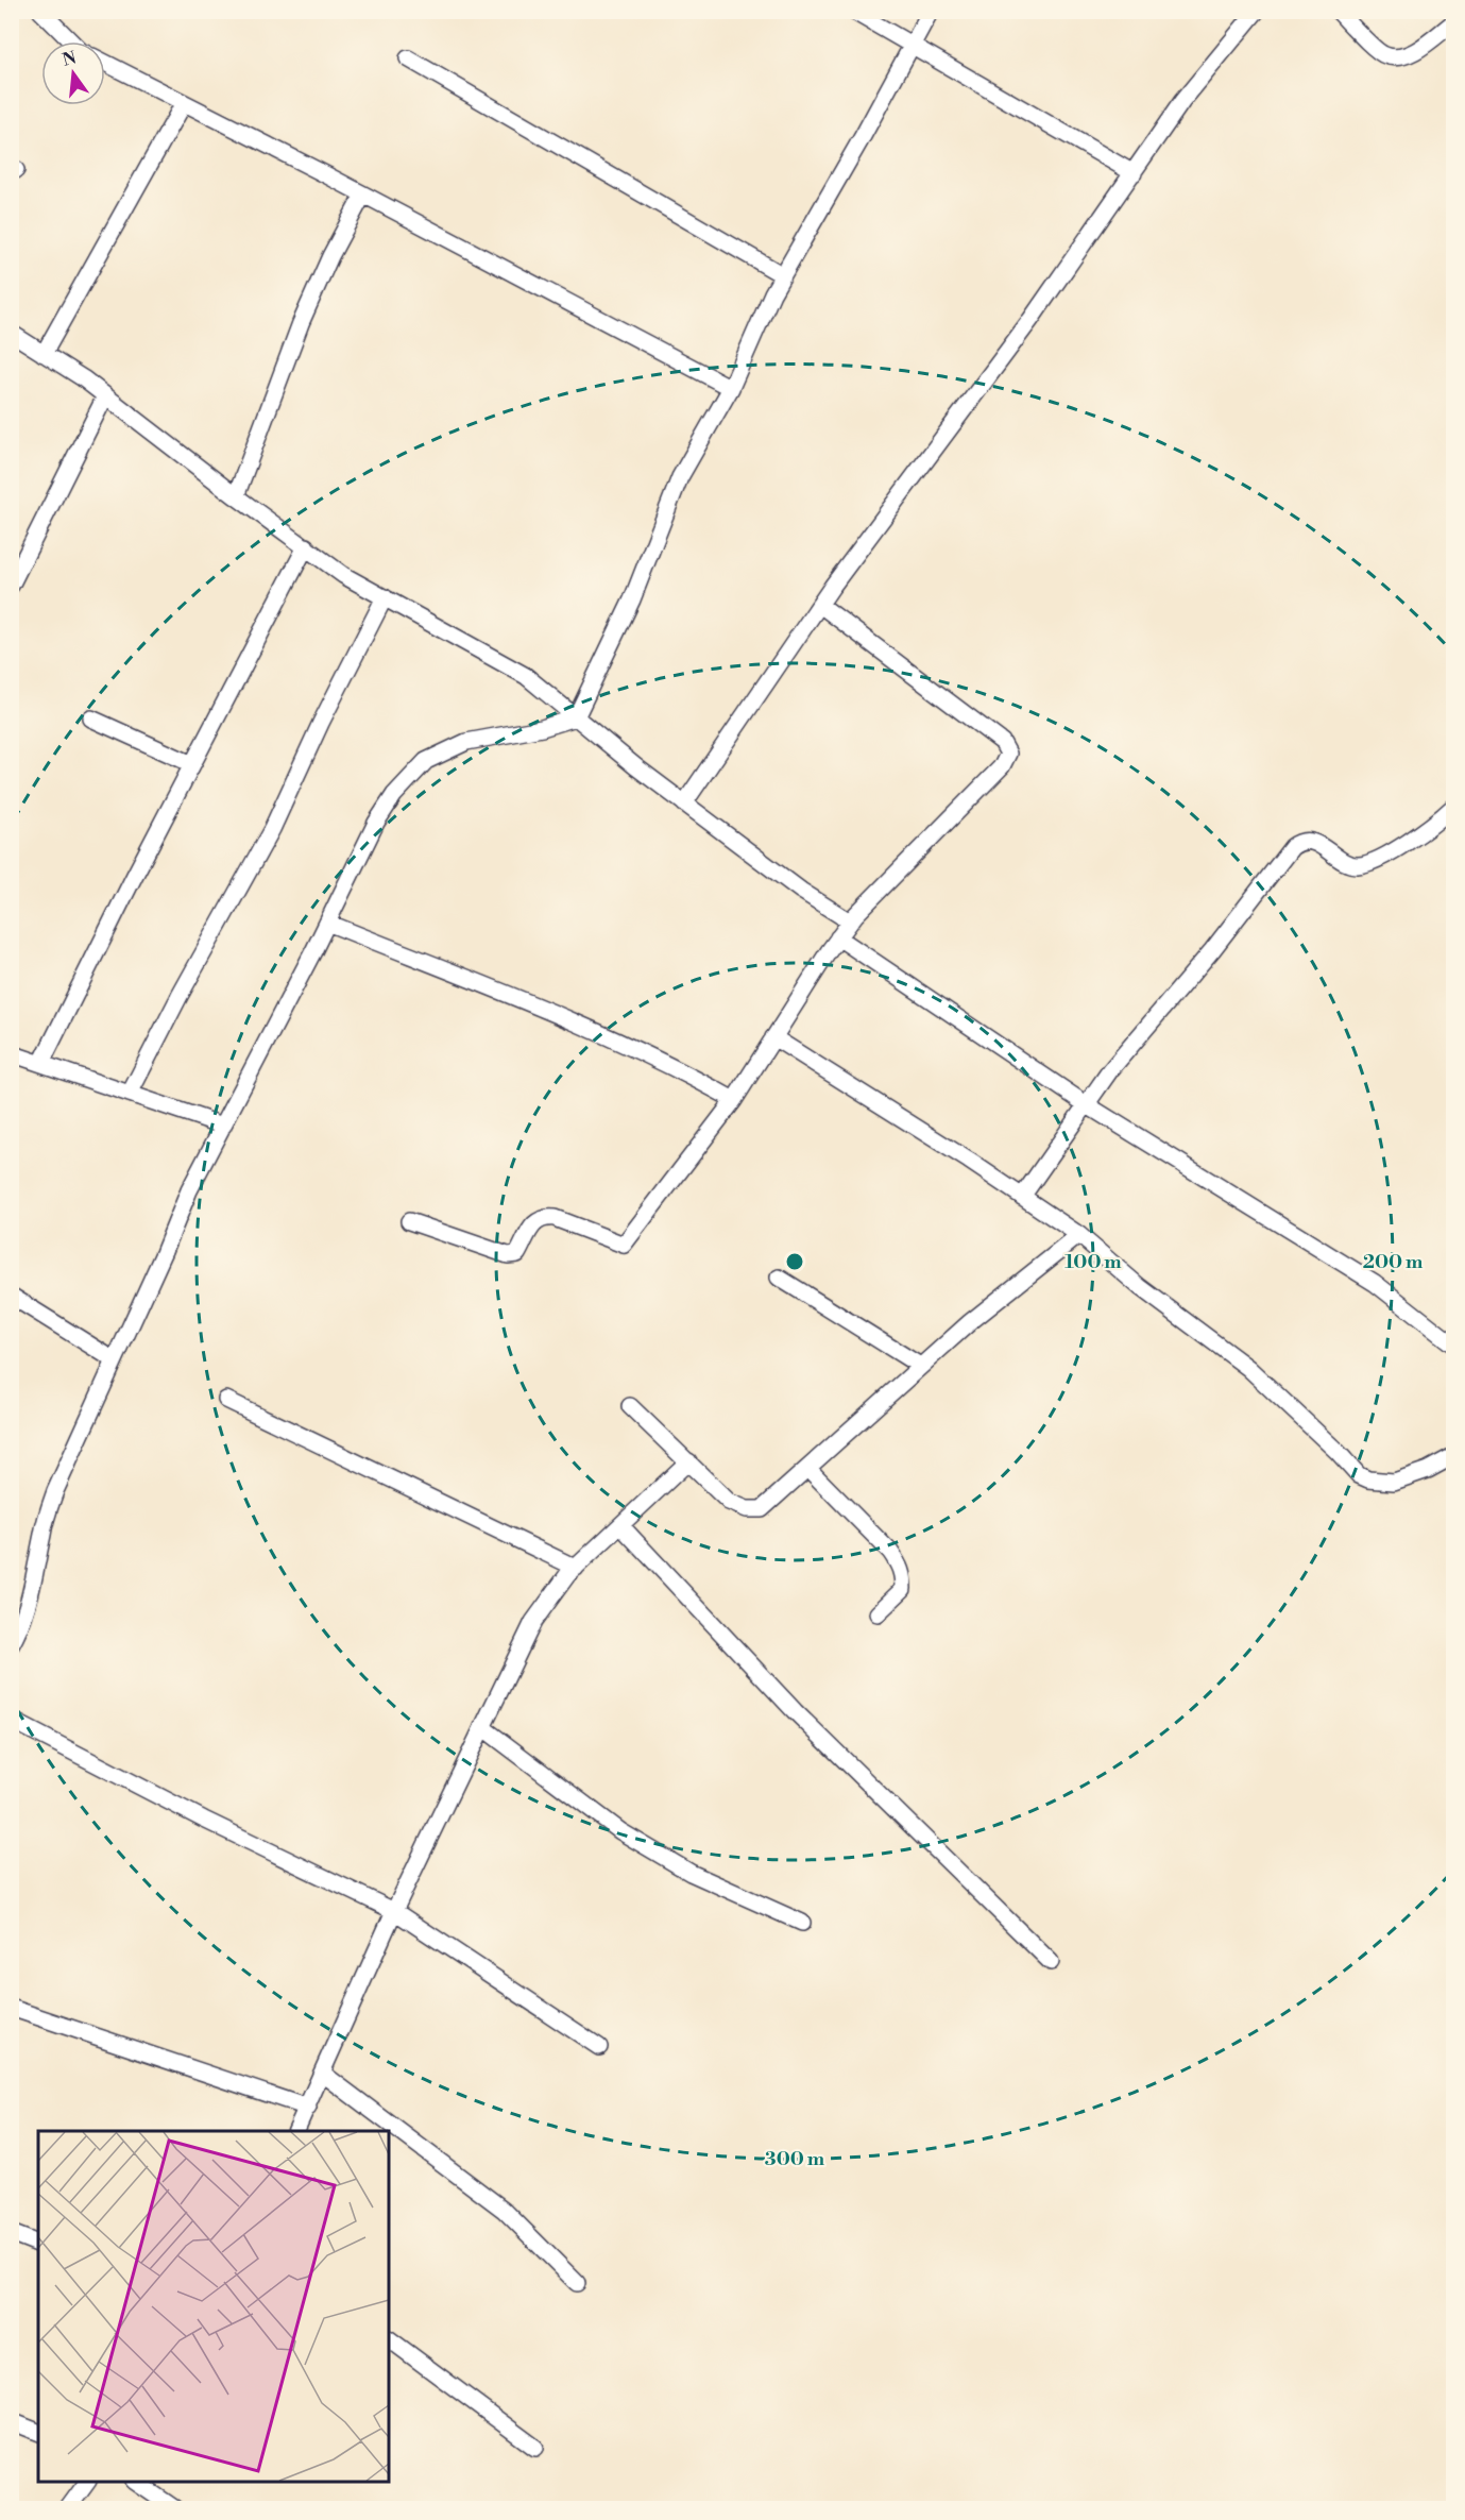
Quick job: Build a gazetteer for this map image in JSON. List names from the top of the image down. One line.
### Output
{"north":"top","rings":["100 m","200 m","300 m"]}
